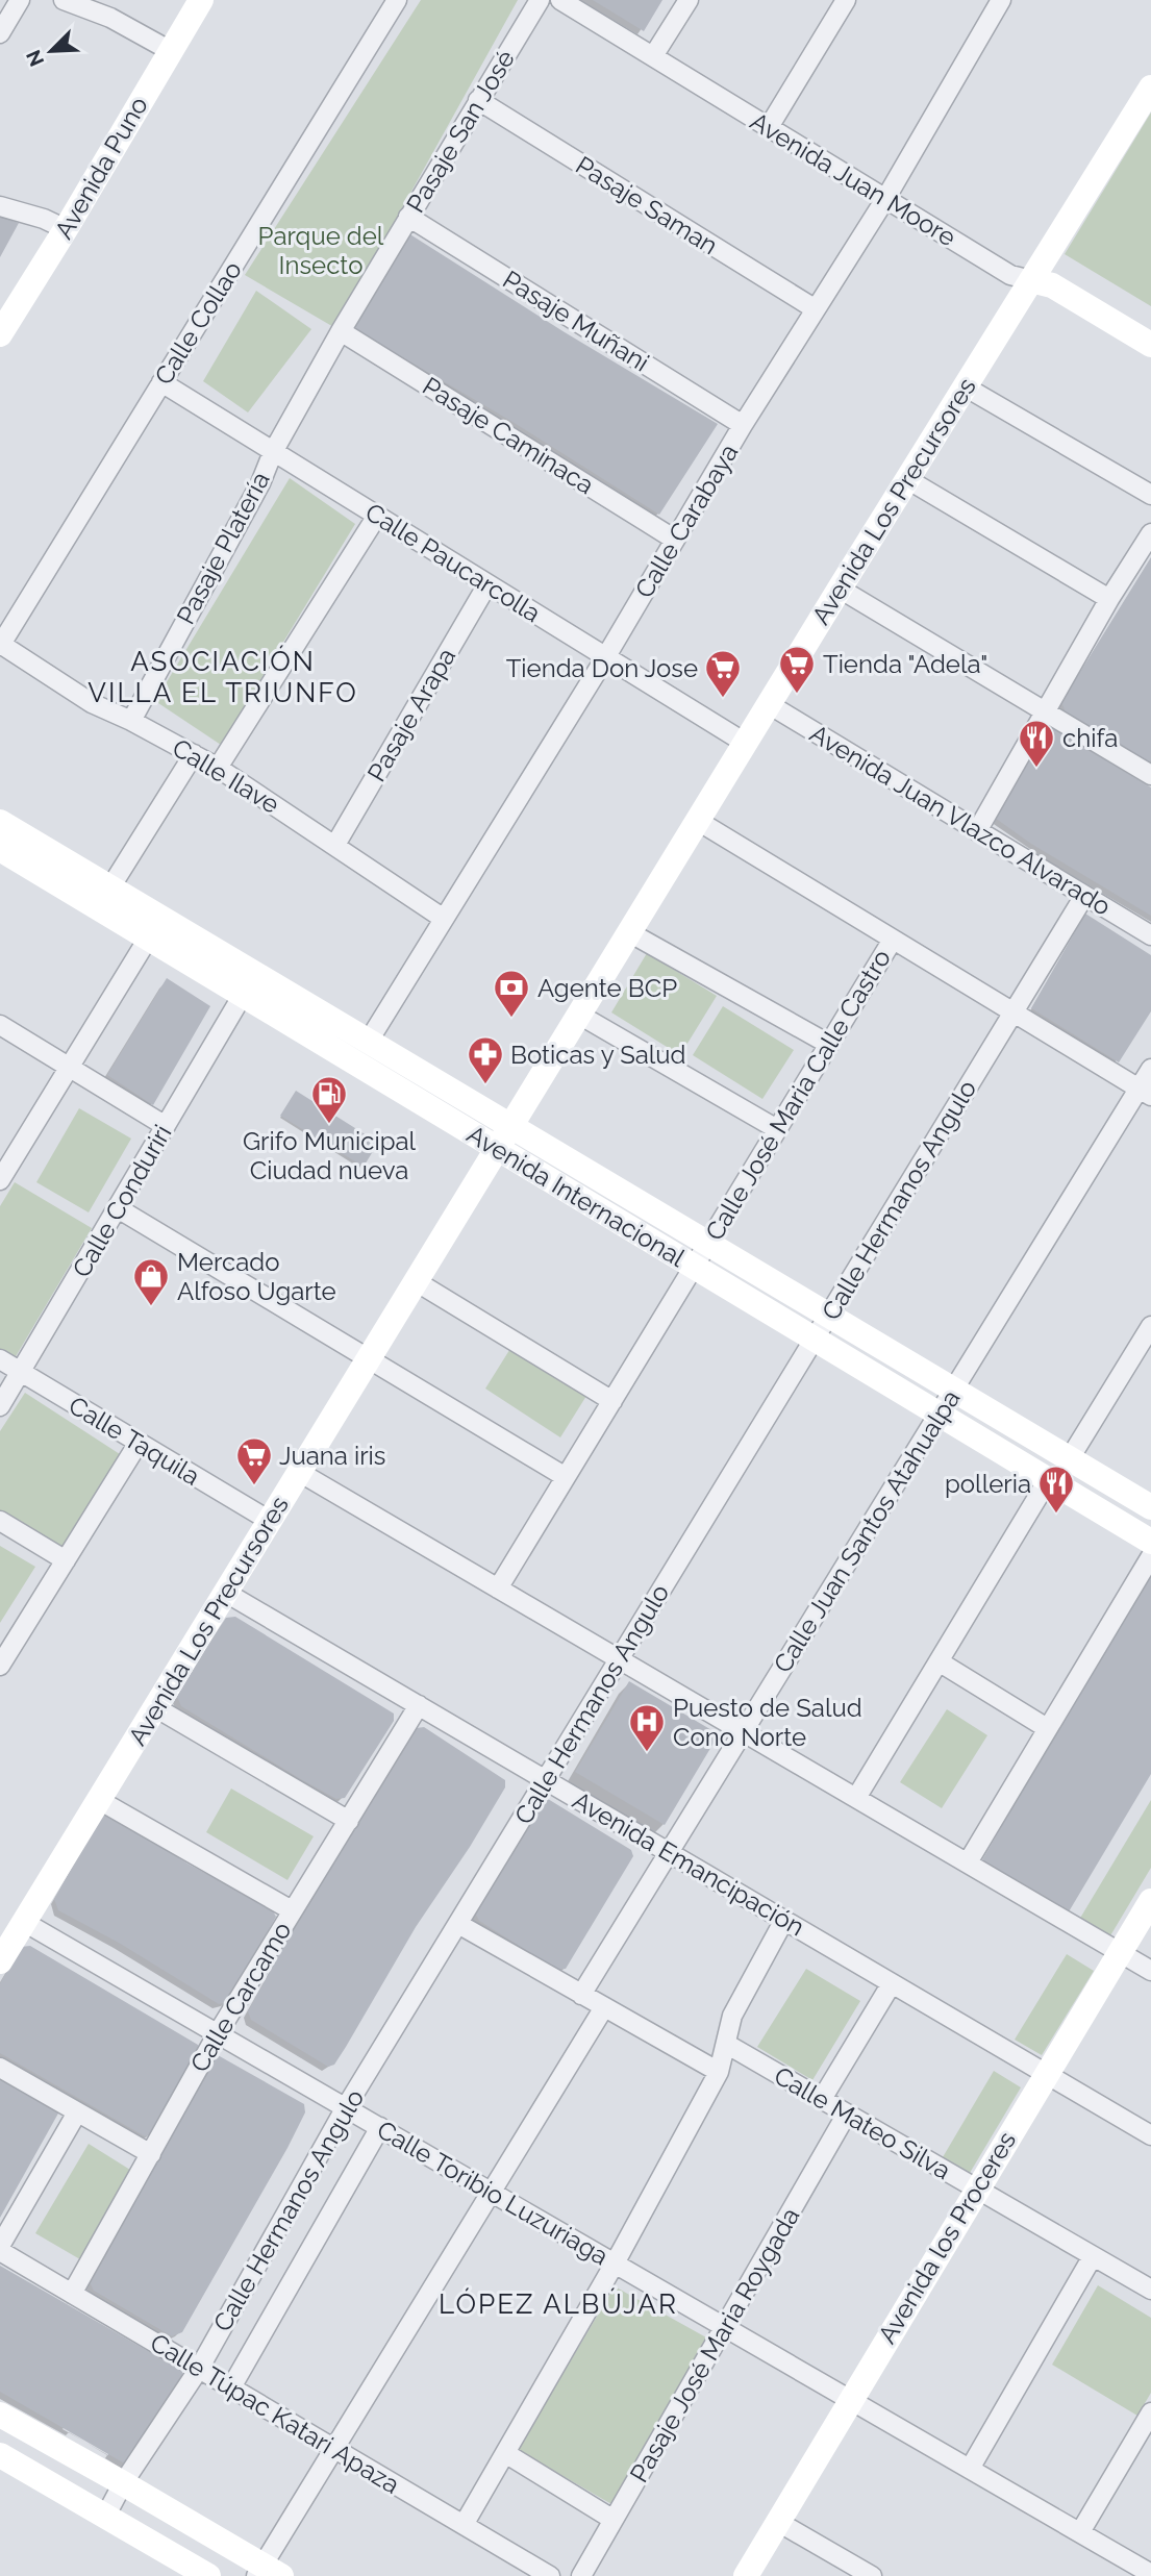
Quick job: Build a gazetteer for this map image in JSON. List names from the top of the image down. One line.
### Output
{"streets":{"street":["Pasaje San José","Avenida Puno","Avenida Juan Moore","Pasaje Saman","Pasaje Muñani","Calle Collao","Pasaje Caminaca","Avenida Los Precursores","Calle Carabaya","Pasaje Platería","Calle Paucarcolla","Pasaje Arapa","Calle Ilave","Avenida Juan Vlazco Alvarado","Calle José Maria Calle Castro","Avenida Internacional","Calle Hermanos Angulo","Calle Conduriri","Calle Taquila","Calle Juan Santos Atahualpa","Avenida Emancipación","Calle Carcamo","Calle Mateo Silva","Calle Toribio Luzuriaga","Avenida los Proceres","Pasaje José Maria Roygada","Calle Túpac Katari Apaza"]},"crossings":[["Pasaje San José","Pasaje Saman"],["Pasaje San José","Pasaje Muñani"],["Pasaje San José","Pasaje Caminaca"],["Pasaje San José","Pasaje Platería"],["Pasaje San José","Calle Paucarcolla"],["Avenida Juan Moore","Avenida Los Precursores"],["Avenida Juan Moore","Calle Carabaya"],["Pasaje Saman","Calle Carabaya"],["Pasaje Muñani","Calle Carabaya"],["Calle Collao","Calle Paucarcolla"],["Calle Collao","Calle Ilave"],["Pasaje Caminaca","Calle Carabaya"],["Avenida Los Precursores","Calle Paucarcolla"],["Avenida Los Precursores","Avenida Juan Vlazco Alvarado"],["Avenida Los Precursores","Avenida Internacional"],["Avenida Los Precursores","Calle Taquila"],["Avenida Los Precursores","Avenida Emancipación"],["Avenida Los Precursores","Calle Toribio Luzuriaga"],["Calle Carabaya","Calle Paucarcolla"],["Calle Carabaya","Calle Ilave"],["Calle Carabaya","Avenida Internacional"],["Pasaje Platería","Calle Paucarcolla"],["Pasaje Platería","Calle Ilave"],["Calle Paucarcolla","Pasaje Arapa"],["Pasaje Arapa","Calle Ilave"],["Avenida Juan Vlazco Alvarado","Calle Hermanos Angulo"],["Calle José Maria Calle Castro","Avenida Internacional"],["Avenida Internacional","Calle Hermanos Angulo"],["Avenida Internacional","Calle Conduriri"],["Avenida Internacional","Calle Juan Santos Atahualpa"],["Calle Hermanos Angulo","Avenida Emancipación"],["Calle Hermanos Angulo","Calle Toribio Luzuriaga"],["Calle Hermanos Angulo","Calle Túpac Katari Apaza"],["Calle Conduriri","Calle Taquila"],["Calle Juan Santos Atahualpa","Avenida Emancipación"],["Avenida Emancipación","Calle Carcamo"],["Avenida Emancipación","Avenida los Proceres"],["Calle Carcamo","Calle Toribio Luzuriaga"],["Calle Carcamo","Calle Túpac Katari Apaza"],["Calle Mateo Silva","Avenida los Proceres"],["Calle Mateo Silva","Pasaje José Maria Roygada"],["Calle Toribio Luzuriaga","Avenida los Proceres"],["Calle Toribio Luzuriaga","Pasaje José Maria Roygada"]],"districts":["ASOCIACIÓN VILLA EL TRIUNFO","LÓPEZ ALBÚJAR"],"parks":["Parque del Insecto"],"places":{"supermarket":["Tienda \"Adela\"","Tienda Don Jose","Juana iris"],"restaurant":["chifa","polleria"],"bank":["Agente BCP"],"pharmacy":["Boticas y Salud"],"fuel station":["Grifo Municipal Ciudad nueva"],"shop":["Mercado Alfoso Ugarte"],"hospital":["Puesto de Salud Cono Norte"]},"north":"bottom left"}
